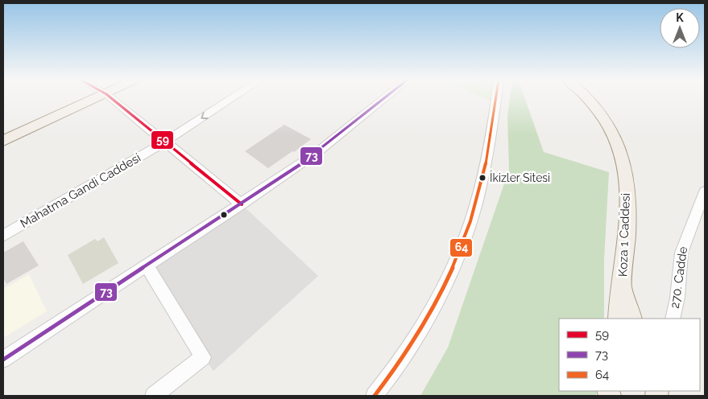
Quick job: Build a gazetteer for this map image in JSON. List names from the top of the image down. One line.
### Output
{"streets":{"main road":["Koza 1 Caddesi"],"street":["Mahatma Gandi Caddesi","270. Cadde"]},"places":["İkizler Sitesi"],"lines":["transit line 59","transit line 73","transit line 64"],"legend":["59","73","64"],"north":"top"}
